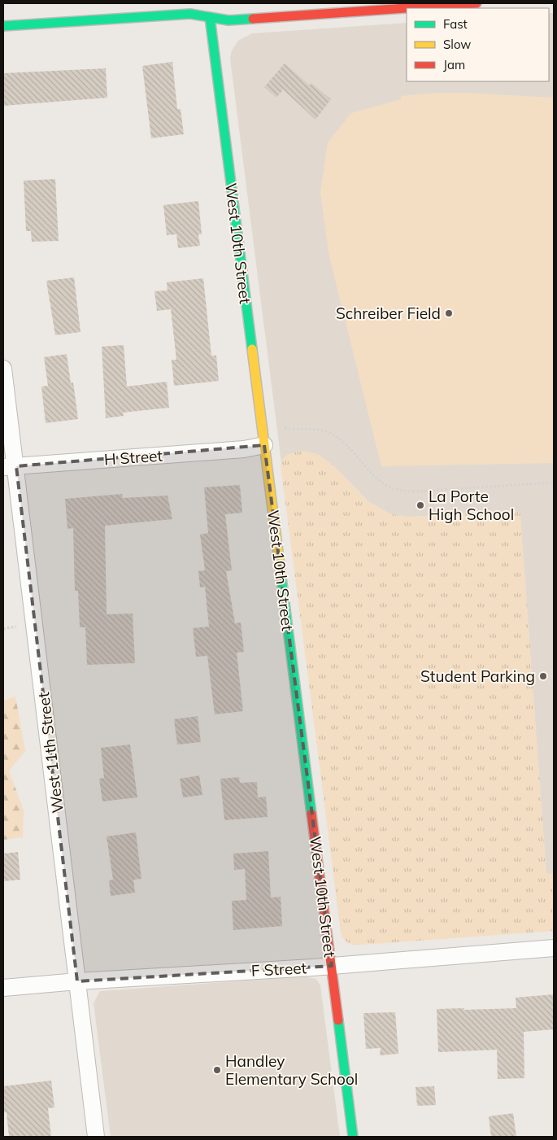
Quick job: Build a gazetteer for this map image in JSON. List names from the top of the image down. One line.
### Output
{"streets":{"street":["West 10th Street","H Street","West 11th Street","F Street"]},"crossings":[["West 10th Street","H Street"],["West 10th Street","F Street"],["H Street","West 11th Street"],["West 11th Street","F Street"]],"places":["Schreiber Field","La Porte High School","Student Parking","Handley Elementary School"],"legend":["Fast","Slow","Jam"]}
